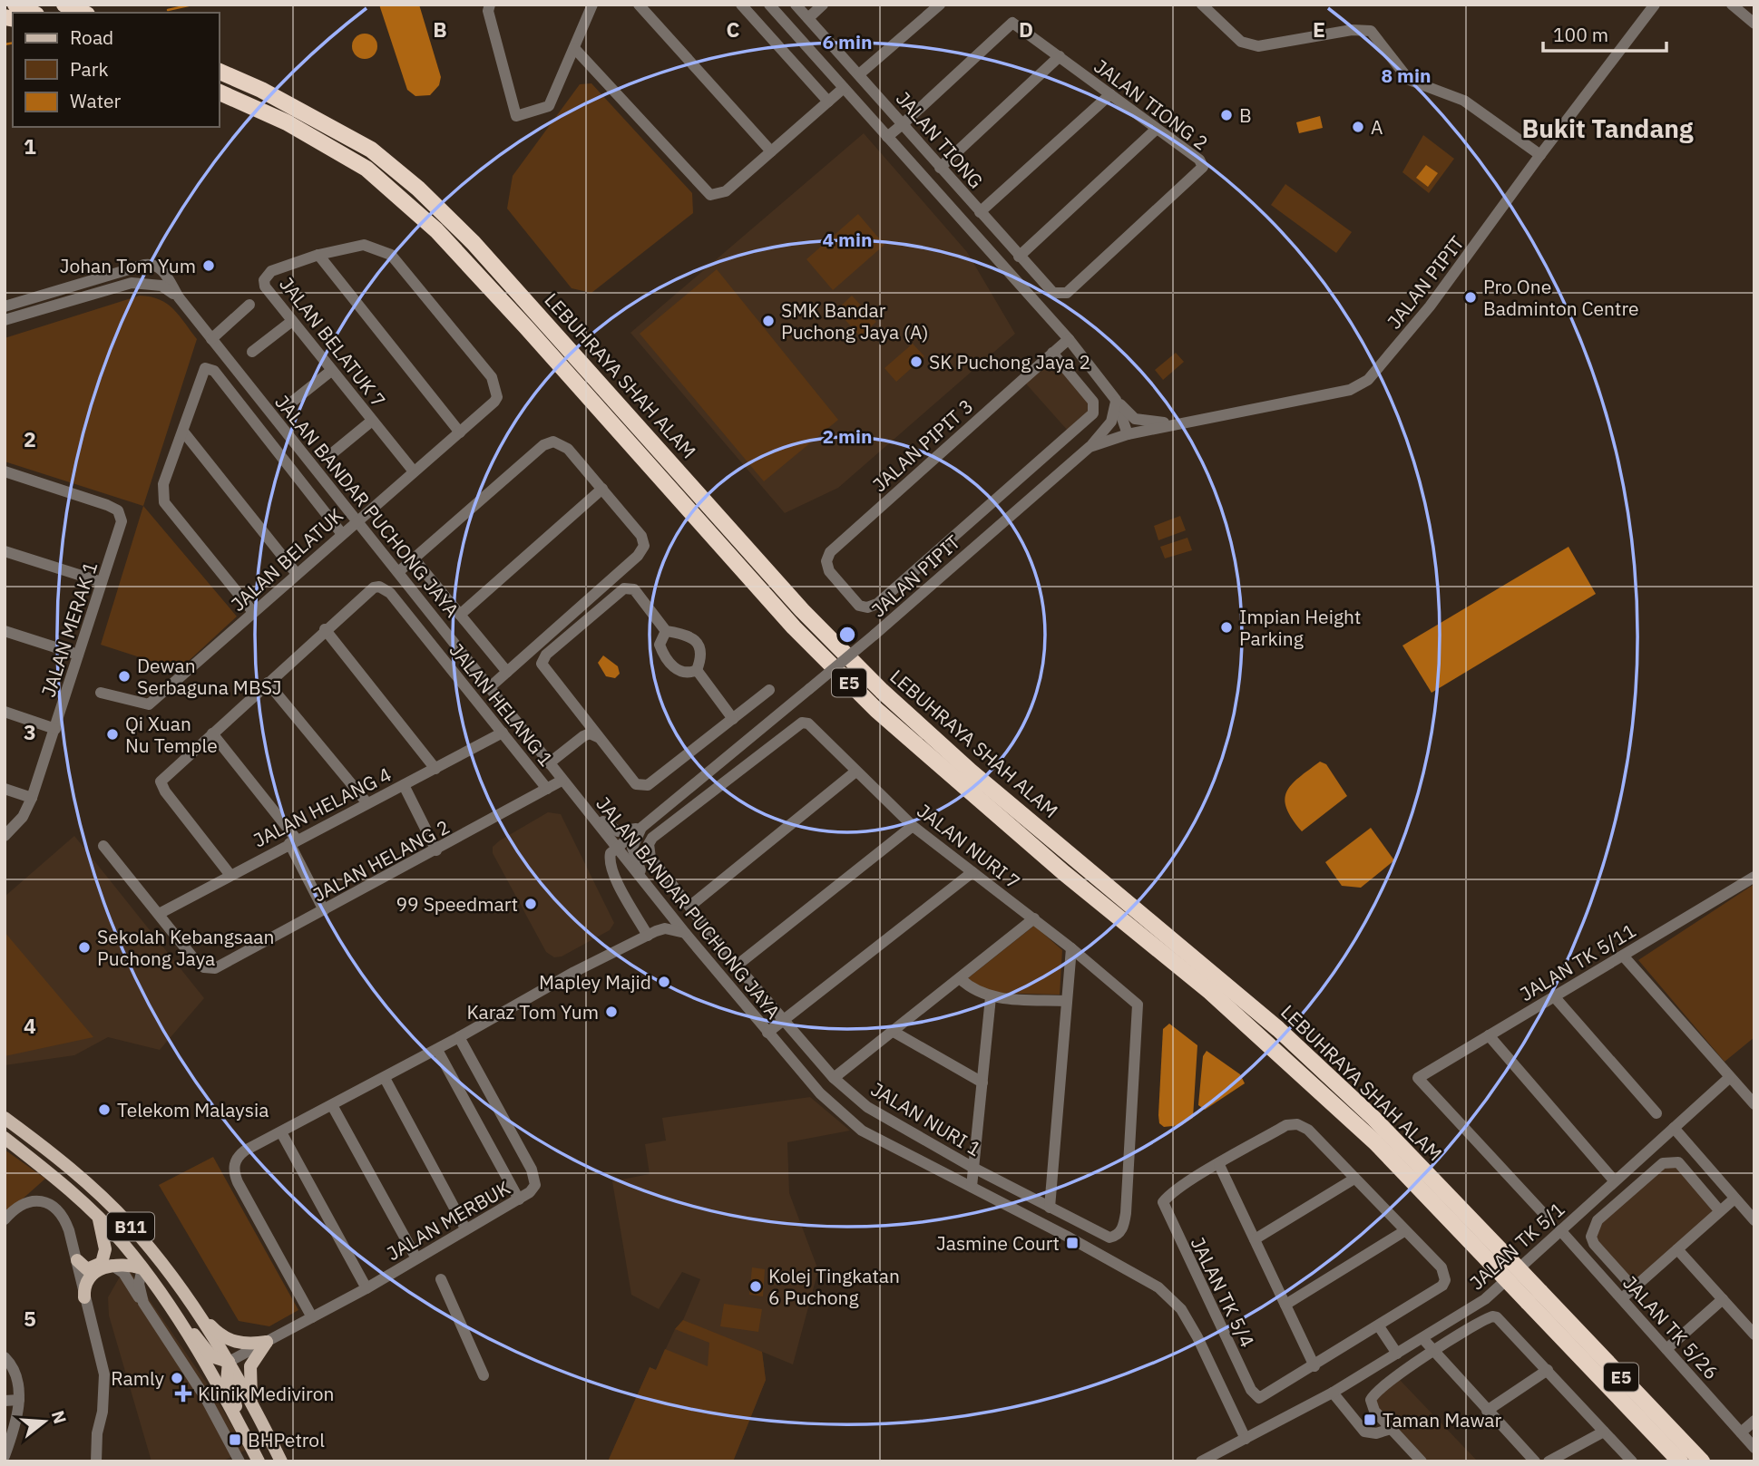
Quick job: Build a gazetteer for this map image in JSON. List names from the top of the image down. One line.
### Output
{"streets":{"highway":["LEBUHRAYA SHAH ALAM","E5"],"main road":["B11"],"street":["JALAN TIONG 2","JALAN TIONG","JALAN PIPIT","JALAN BELATUK 7","JALAN PIPIT 3","JALAN BANDAR PUCHONG JAYA","JALAN BELATUK","JALAN MERAK 1","JALAN HELANG 1","JALAN HELANG 4","JALAN NURI 7","JALAN HELANG 2","JALAN TK 5/11","JALAN NURI 1","JALAN MERBUK","JALAN TK 5/1","JALAN TK 5/4","JALAN TK 5/26"]},"crossings":[["JALAN TIONG 2","JALAN TIONG"],["JALAN PIPIT","JALAN BANDAR PUCHONG JAYA"],["JALAN BELATUK 7","JALAN BELATUK"],["JALAN BANDAR PUCHONG JAYA","JALAN BELATUK"],["JALAN BANDAR PUCHONG JAYA","JALAN HELANG 2"],["JALAN BANDAR PUCHONG JAYA","JALAN TK 5/1"],["JALAN HELANG 1","JALAN HELANG 4"],["JALAN HELANG 1","JALAN HELANG 2"],["JALAN HELANG 4","JALAN HELANG 2"],["JALAN NURI 7","JALAN NURI 1"],["JALAN MERBUK","B11"],["JALAN TK 5/1","JALAN TK 5/26"]],"districts":["Bukit Tandang"],"places":{"other":["B","A","Johan Tom Yum","Pro One Badminton Centre","SMK Bandar Puchong Jaya (A)","SK Puchong Jaya 2","Impian Height Parking","Dewan Serbaguna MBSJ","Qi Xuan Nu Temple","99 Speedmart","Sekolah Kebangsaan Puchong Jaya","Mapley Majid","Karaz Tom Yum","Telekom Malaysia","Kolej Tingkatan 6 Puchong","Ramly"],"transit":["Jasmine Court","Taman Mawar","BHPetrol"],"health":["Klinik Mediviron"]},"legend":["Road","Park","Water"],"scale_bar":"100 m","north":"right","grid":{"columns":["B","C","D","E"],"rows":["1","2","3","4","5"]},"rings":["6 min","8 min","4 min","2 min"]}
